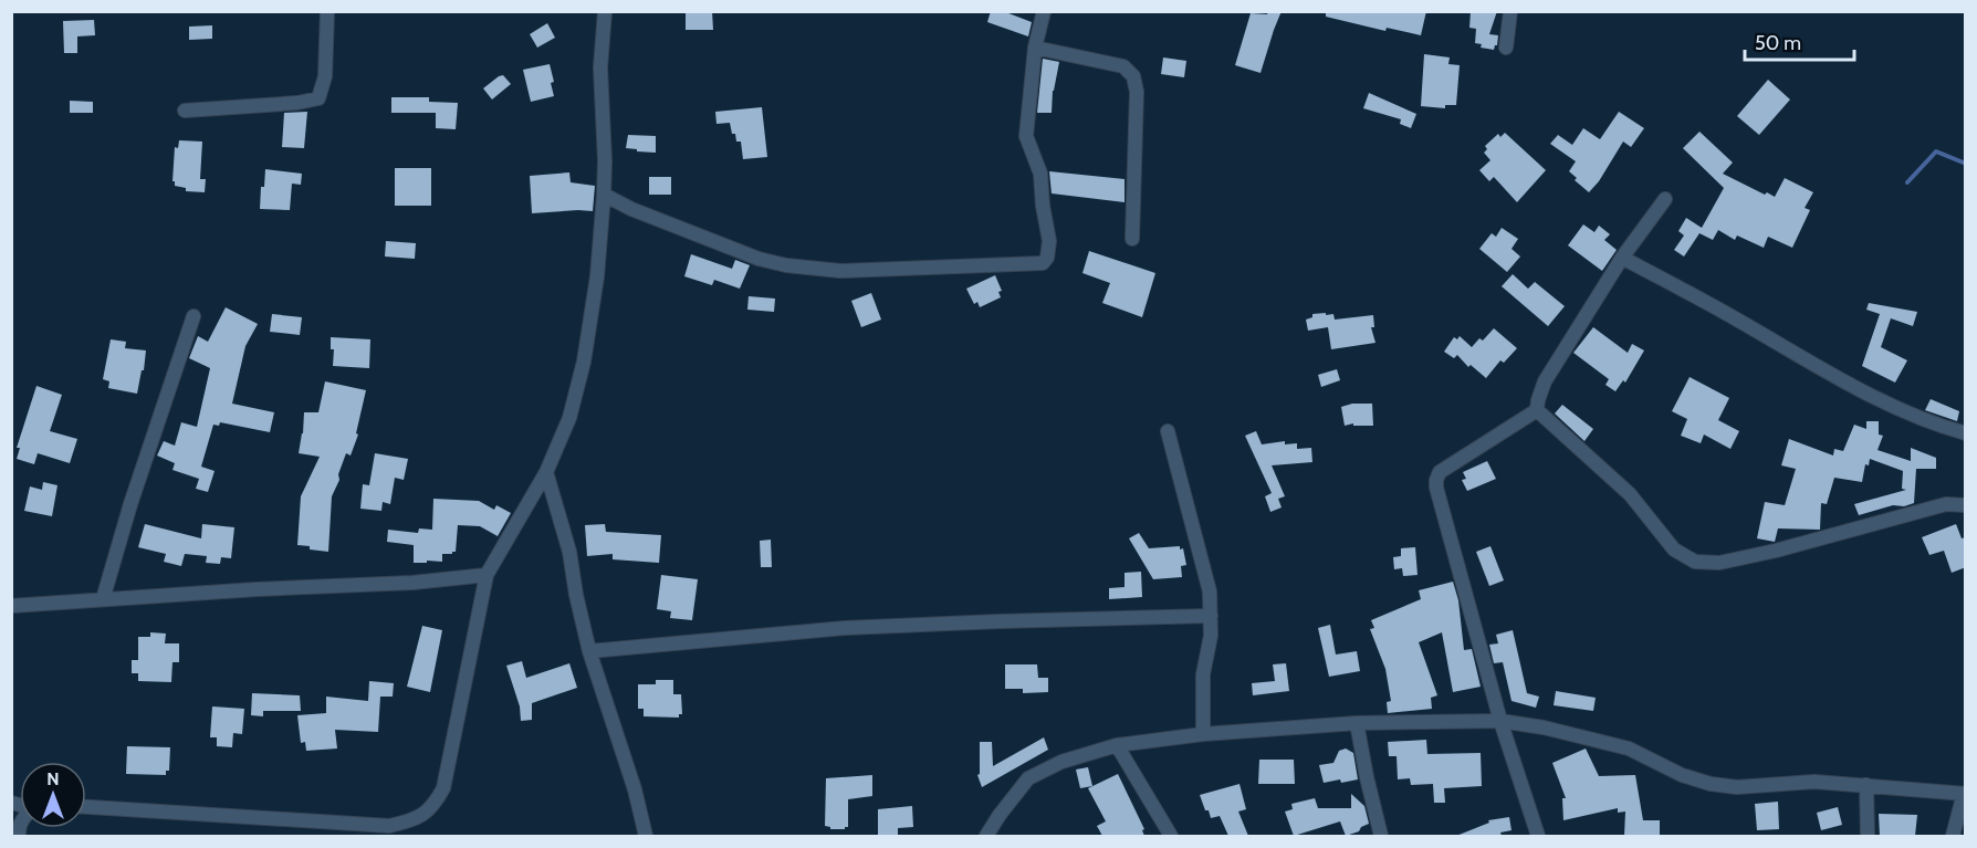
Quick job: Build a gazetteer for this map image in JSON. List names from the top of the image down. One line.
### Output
{"scale_bar":"50 m","north":"top"}
